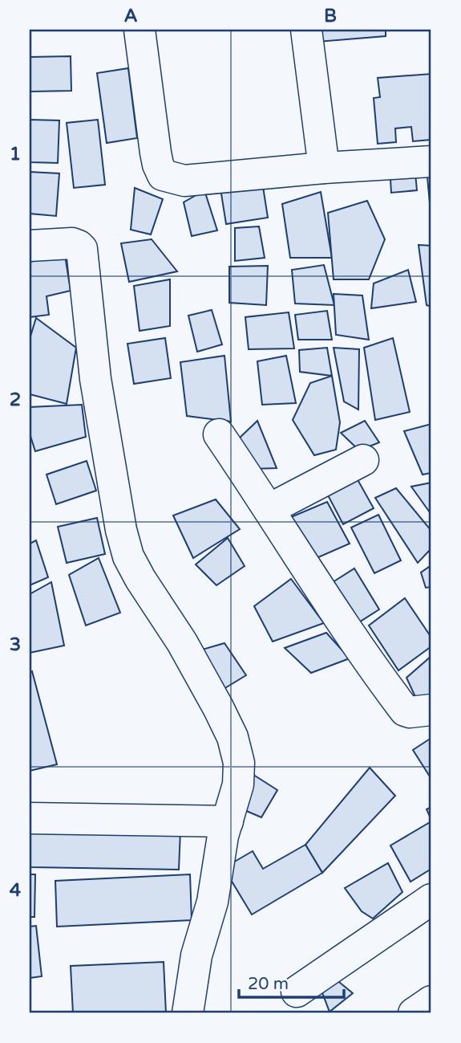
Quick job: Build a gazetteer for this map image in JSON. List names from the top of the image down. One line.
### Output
{"scale_bar":"20 m","grid":{"columns":["A","B"],"rows":["1","2","3","4"]}}
